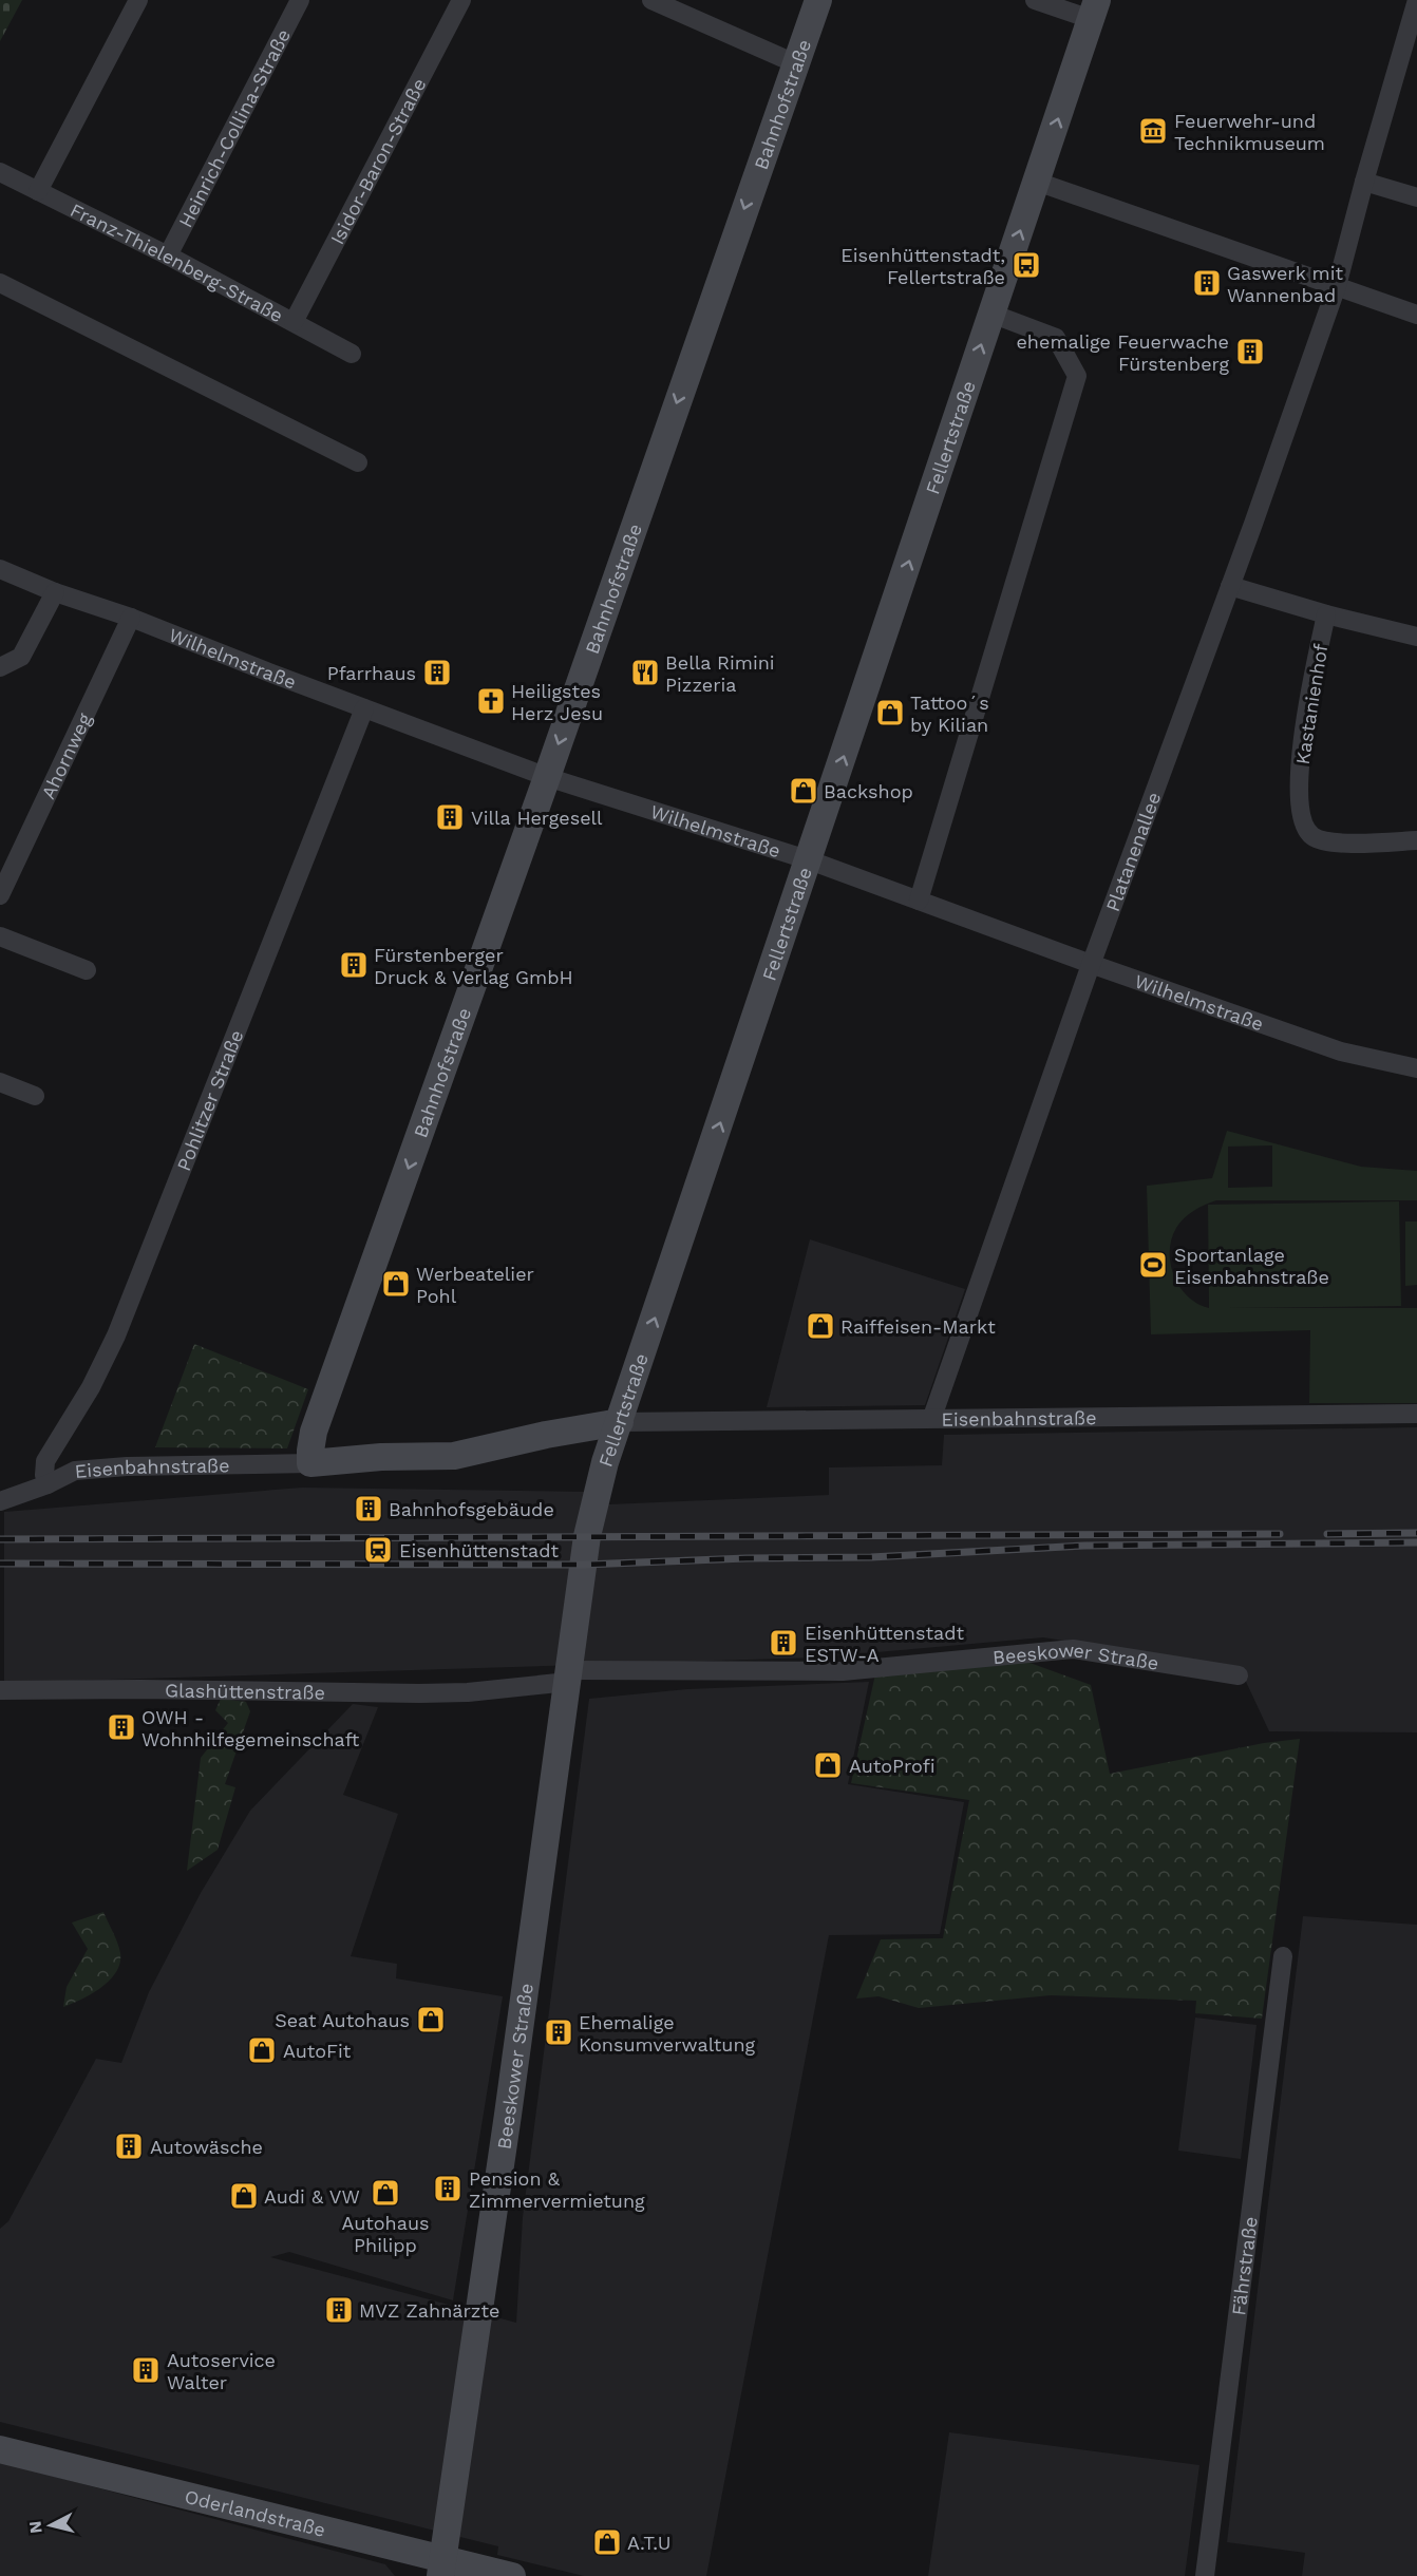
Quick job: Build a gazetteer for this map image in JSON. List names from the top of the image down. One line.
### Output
{"streets":{"street":["Bahnhofstraße","Heinrich-Collina-Straße","Isidor-Baron-Straße","Franz-Thielenberg-Straße","Fellertstraße","Wilhelmstraße","Kastanienhof","Ahornweg","Platanenallee","Pohlitzer Straße","Eisenbahnstraße","Beeskower Straße","Glashüttenstraße","Fährstraße","Oderlandstraße"]},"crossings":[["Bahnhofstraße","Wilhelmstraße"],["Bahnhofstraße","Eisenbahnstraße"],["Heinrich-Collina-Straße","Franz-Thielenberg-Straße"],["Isidor-Baron-Straße","Franz-Thielenberg-Straße"],["Fellertstraße","Wilhelmstraße"],["Fellertstraße","Eisenbahnstraße"],["Fellertstraße","Beeskower Straße"],["Wilhelmstraße","Ahornweg"],["Wilhelmstraße","Platanenallee"],["Wilhelmstraße","Pohlitzer Straße"],["Platanenallee","Eisenbahnstraße"],["Pohlitzer Straße","Eisenbahnstraße"],["Beeskower Straße","Glashüttenstraße"],["Beeskower Straße","Oderlandstraße"]],"one_way":["Bahnhofstraße","Fellertstraße"],"places":{"museum":["Feuerwehr-und Technikmuseum"],"bus stop":["Eisenhüttenstadt, Fellertstraße"],"building":["Gaswerk mit Wannenbad","ehemalige Feuerwache Fürstenberg","Pfarrhaus","Villa Hergesell","Fürstenberger Druck & Verlag GmbH","Bahnhofsgebäude","Eisenhüttenstadt ESTW-A","OWH - Wohnhilfegemeinschaft","Ehemalige Konsumverwaltung","Autowäsche","Pension & Zimmervermietung","MVZ Zahnärzte","Autoservice Walter"],"restaurant":["Bella Rimini Pizzeria"],"church":["Heiligstes Herz Jesu"],"shop":["Tattoo´s by Kilian","Backshop","Werbeatelier Pohl","Raiffeisen-Markt","AutoProfi","Seat Autohaus","AutoFit","Autohaus Philipp","Audi & VW","A.T.U"],"sports":["Sportanlage Eisenbahnstraße"],"station":["Eisenhüttenstadt"]},"north":"left"}
